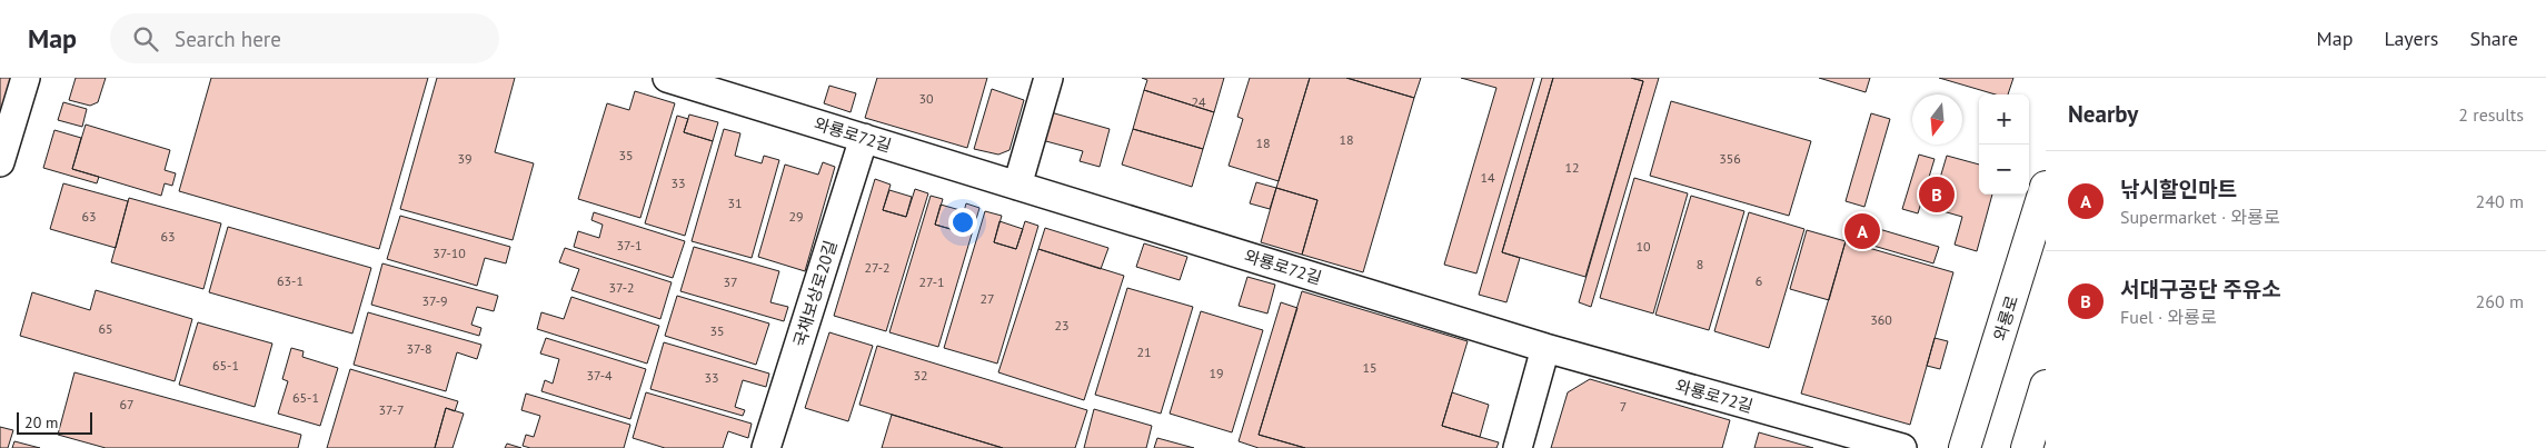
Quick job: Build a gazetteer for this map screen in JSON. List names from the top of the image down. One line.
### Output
{"streets":{"main road":["와룡로"],"street":["와룡로72길","국채보상로20길"]},"crossings":[["와룡로72길","국채보상로20길"]],"house_numbers":["30","24","18","18","35","39","356","12","14","33","31","63","29","63","37-1","10","37-10","8","27-2","63-1","6","37","27-1","37-2","27","37-9","360","23","65","35","37-8","21","65-1","15","19","37-4","32","33","65-1","67","7","37-7"],"scale_bar":"20 m","north":"bottom","page":{"header":"Map","search":"Search here","nav":["Map","Layers","Share"],"heading":["Nearby","2 results"],"map_buttons":["+","−"],"list":[{"mark":"A","name":"낚시할인마트","note":"Supermarket · 와룡로","value":"240 m"},{"mark":"B","name":"서대구공단 주유소","note":"Fuel · 와룡로","value":"260 m"}],"pins":["B","A"],"scale":"20 m"}}
